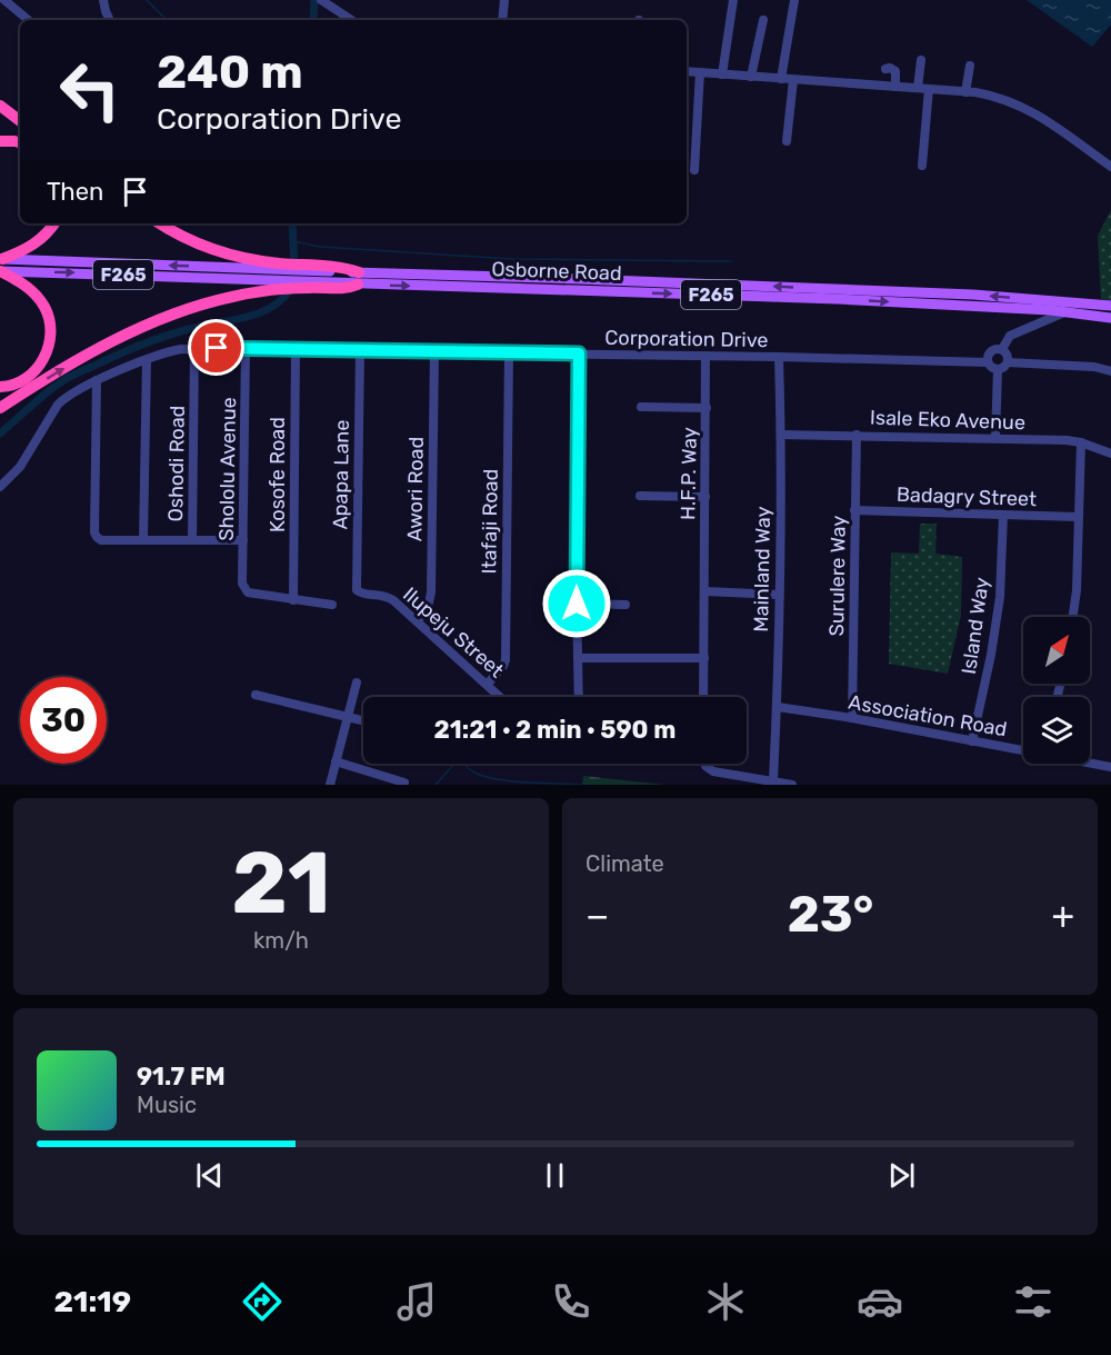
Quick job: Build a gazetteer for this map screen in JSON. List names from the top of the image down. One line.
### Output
{"streets":{"highway":["F265"],"main road":["Osborne Road"],"street":["Corporation Drive","Isale Eko Avenue","Oshodi Road","Shololu Avenue","H.F.P. Way","Kosofe Road","Apapa Lane","Awori Road","Badagry Street","Itafaji Road","Mainland Way","Surulere Way","Island Way","Ilupeju Street","Association Road"]},"crossings":[["Osborne Road","F265"],["Corporation Drive","Oshodi Road"],["Corporation Drive","Shololu Avenue"],["Corporation Drive","H.F.P. Way"],["Corporation Drive","Kosofe Road"],["Corporation Drive","Apapa Lane"],["Corporation Drive","Awori Road"],["Corporation Drive","Itafaji Road"],["Corporation Drive","Mainland Way"],["Isale Eko Avenue","Mainland Way"],["Isale Eko Avenue","Surulere Way"],["Shololu Avenue","Kosofe Road"],["Apapa Lane","Ilupeju Street"],["Awori Road","Ilupeju Street"],["Badagry Street","Surulere Way"],["Badagry Street","Island Way"],["Itafaji Road","Ilupeju Street"],["Mainland Way","Association Road"],["Surulere Way","Association Road"],["Island Way","Association Road"]],"north":"top right","page":{"turn":["240 m","Corporation Drive"],"then":"Then","limit":"30","trip":"21:21 · 2 min · 590 m","tile":[["21","km/h"],"Climate"],"heat":["−","23°","+"],"song":["91.7 FM","Music"],"tabs":"21:19"}}
